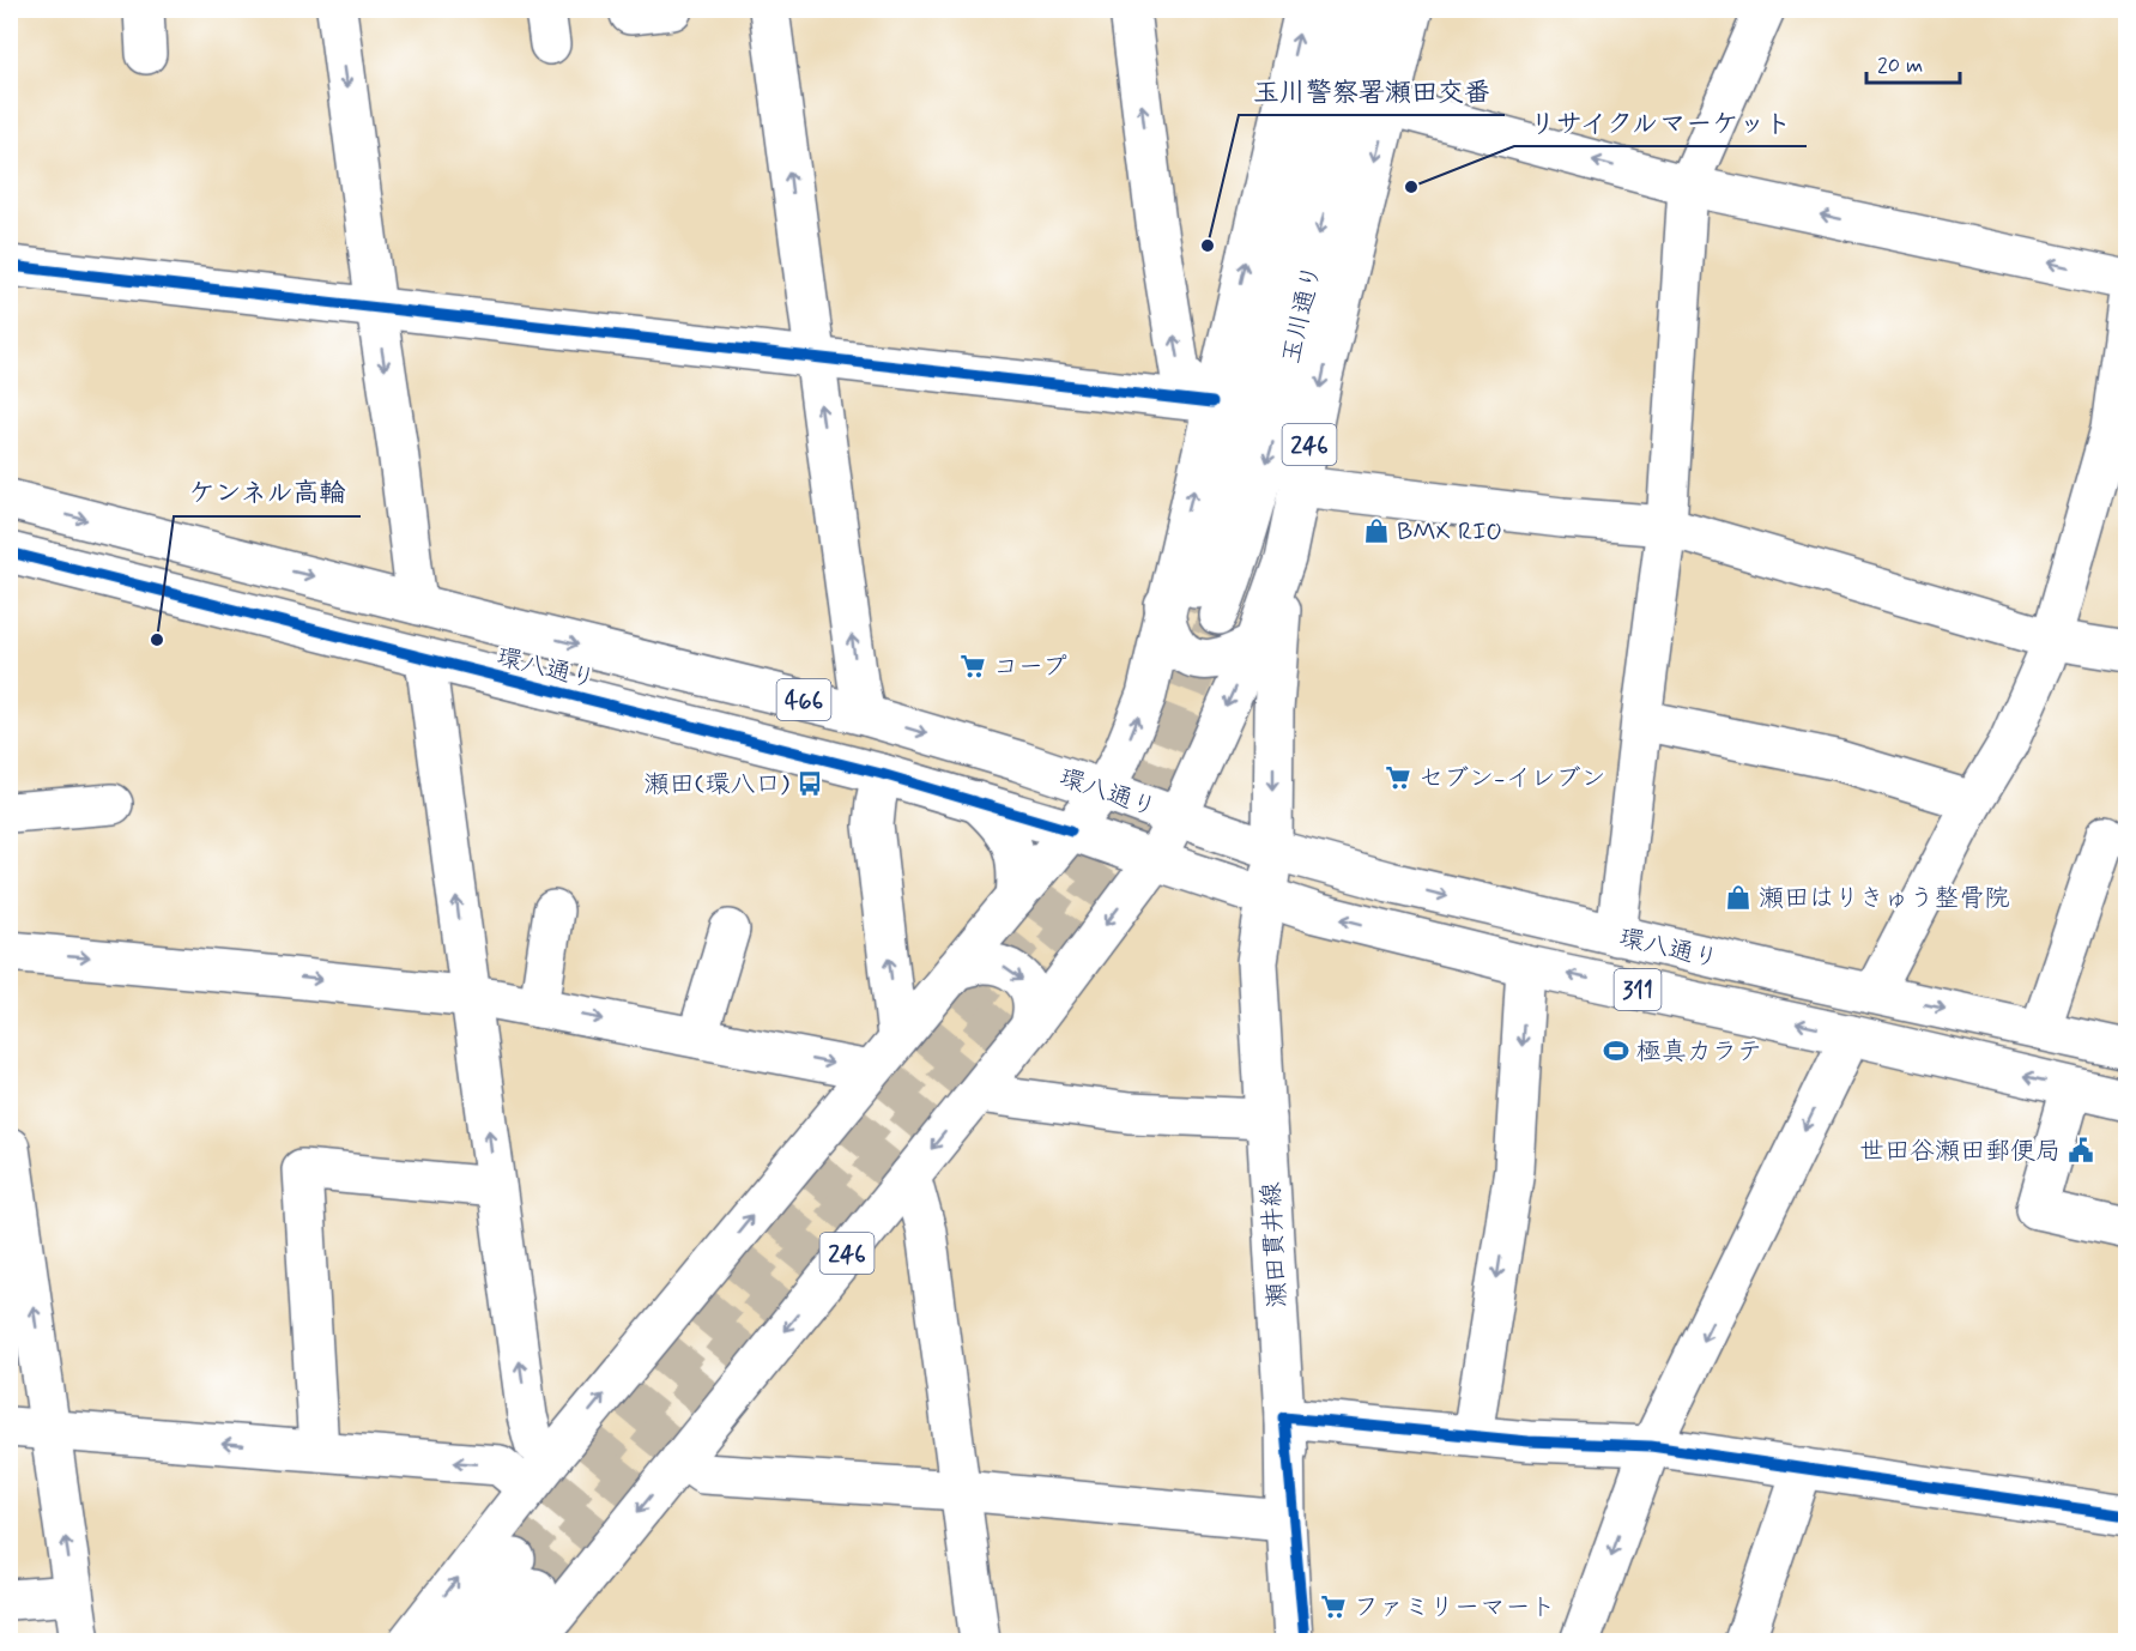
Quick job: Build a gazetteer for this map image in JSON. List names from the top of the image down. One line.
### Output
{"streets":{"main road":["玉川通り","246","環八通り","466","311","瀬田貫井線"]},"crossings":[["玉川通り","246"],["246","環八通り"],["246","瀬田貫井線"],["環八通り","瀬田貫井線"]],"places":{"other":["リサイクルマーケット","玉川警察署瀬田交番","ケンネル高輪"],"shop":["BMX RIO","瀬田はりきゅう整骨院"],"supermarket":["コープ","セブン-イレブン","ファミリーマート"],"bus stop":["瀬田(環八口)"],"sports":["極真カラテ"],"public building":["世田谷瀬田郵便局"]},"scale_bar":"20 m"}
